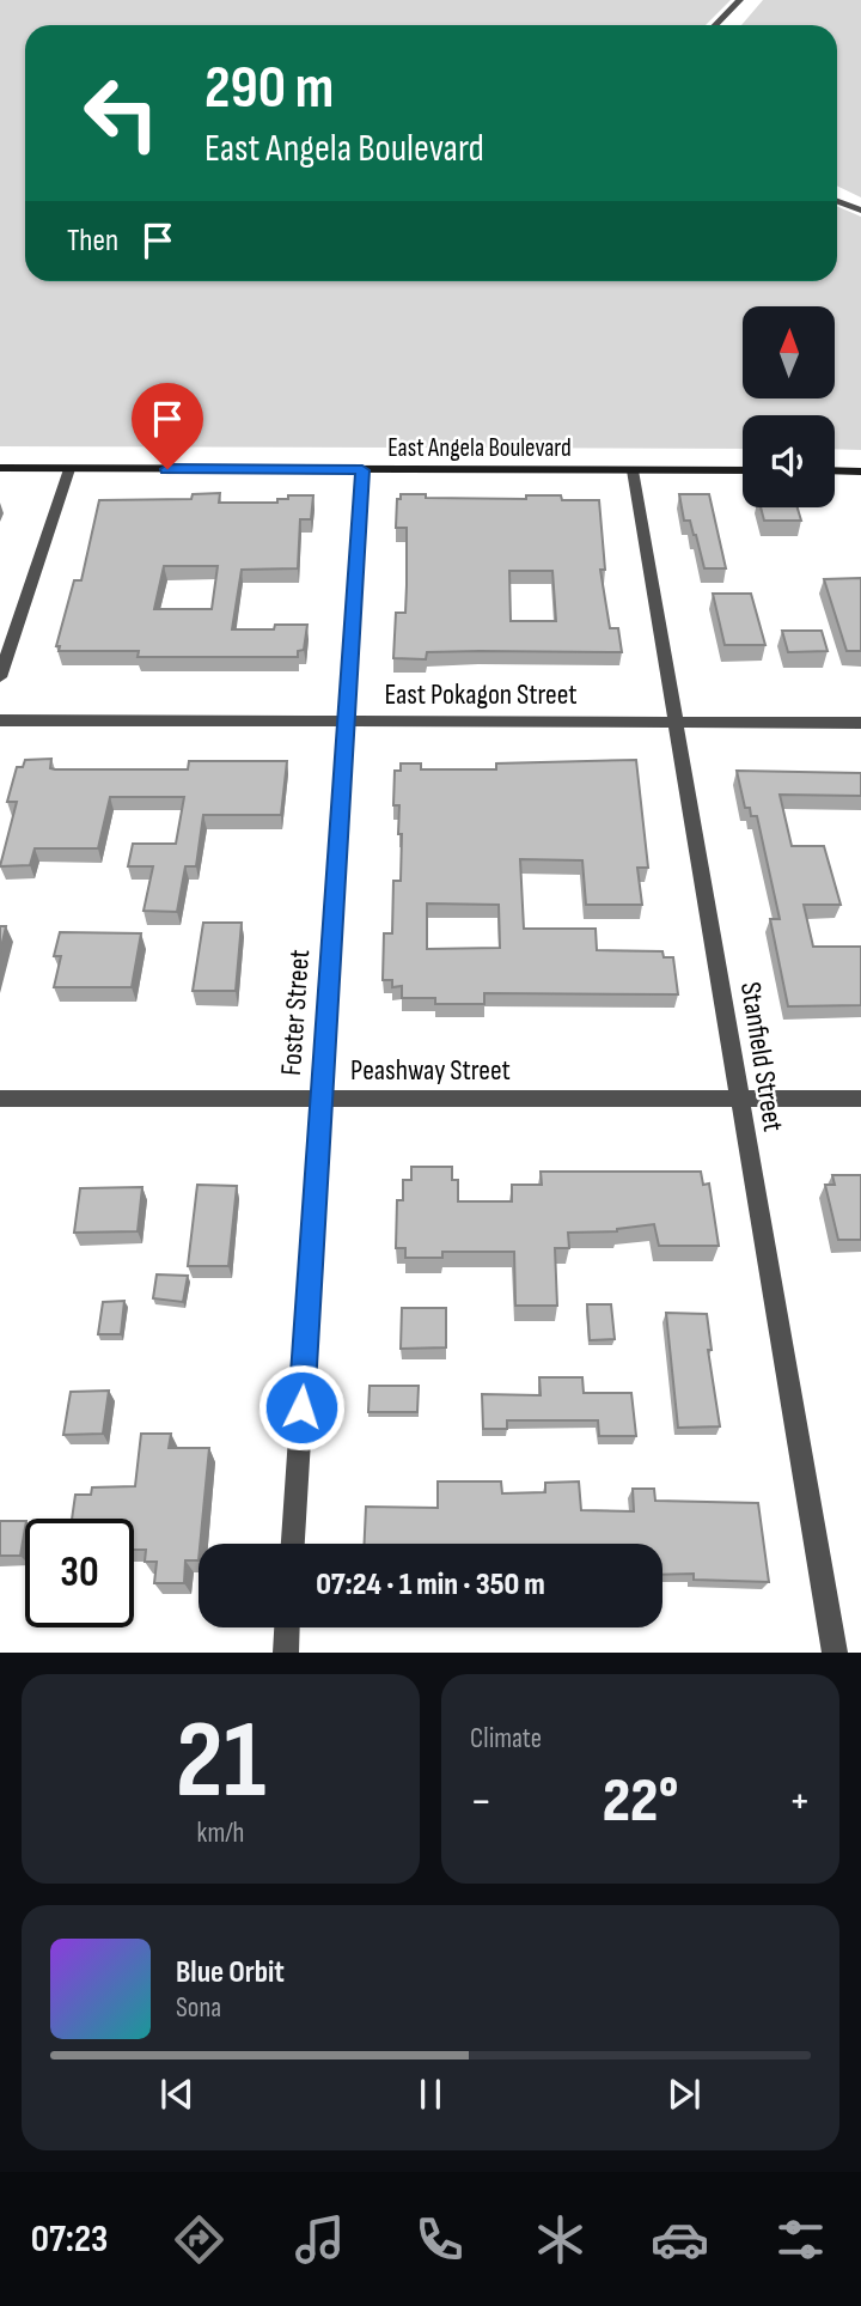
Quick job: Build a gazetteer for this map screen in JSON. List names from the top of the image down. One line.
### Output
{"streets":{"main road":["East Angela Boulevard"],"street":["East Pokagon Street","Foster Street","Stanfield Street","Peashway Street"]},"crossings":[["East Angela Boulevard","Foster Street"],["East Angela Boulevard","Stanfield Street"],["East Pokagon Street","Foster Street"],["East Pokagon Street","Stanfield Street"],["Foster Street","Peashway Street"],["Stanfield Street","Peashway Street"]],"north":"top","page":{"turn":["290 m","East Angela Boulevard"],"then":"Then","limit":"30","trip":"07:24 · 1 min · 350 m","tile":[["21","km/h"],"Climate"],"heat":["−","22°","+"],"song":["Blue Orbit","Sona"],"tabs":"07:23"}}
